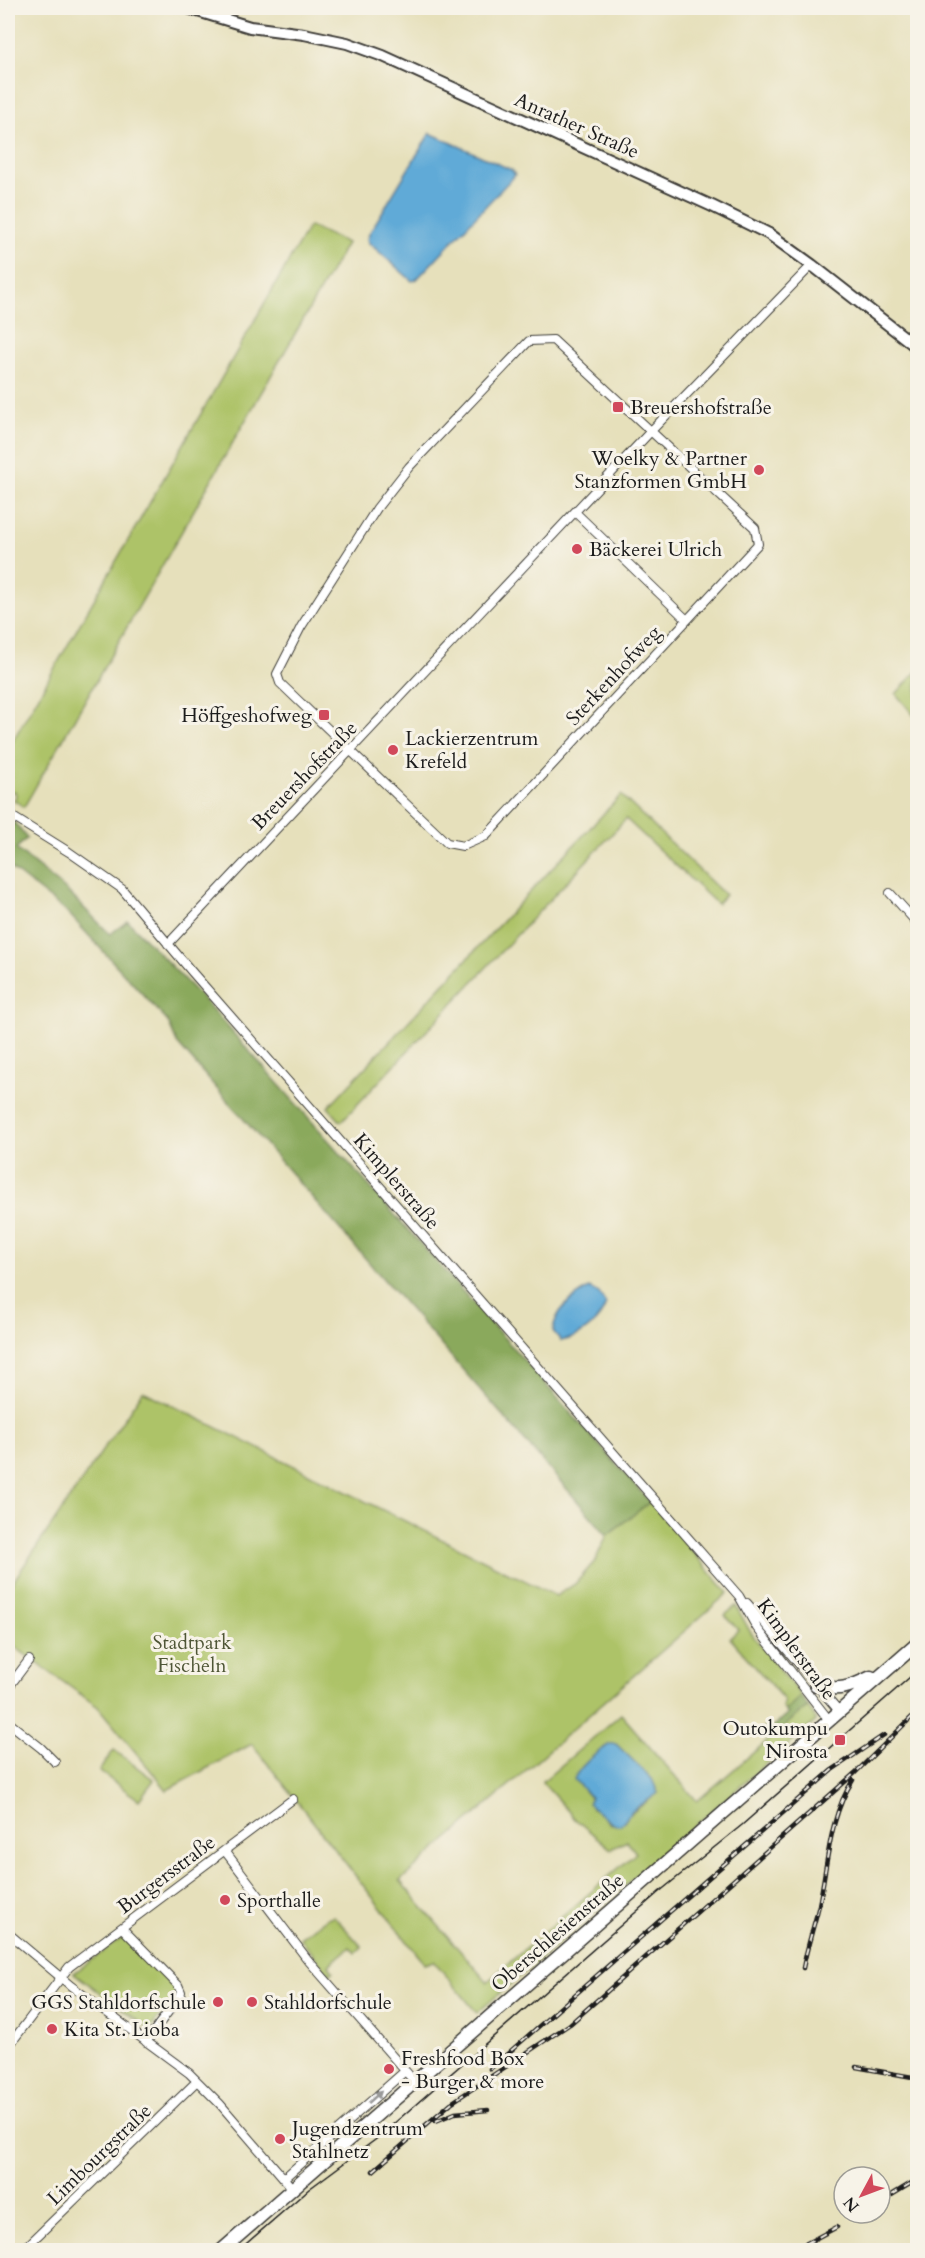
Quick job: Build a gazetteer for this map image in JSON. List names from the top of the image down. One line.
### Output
{"streets":{"main road":["Anrather Straße","Oberschlesienstraße"],"street":["Sterkenhofweg","Breuershofstraße","Kimplerstraße","Burgersstraße","Limbourgstraße"]},"crossings":[["Anrather Straße","Breuershofstraße"],["Sterkenhofweg","Breuershofstraße"],["Breuershofstraße","Kimplerstraße"],["Kimplerstraße","Oberschlesienstraße"]],"parks":["Stadtpark Fischeln"],"places":{"transit":["Breuershofstraße","Höffgeshofweg","Outokumpu Nirosta"],"other":["Woelky & Partner Stanzformen GmbH","Bäckerei Ulrich","Lackierzentrum Krefeld","Sporthalle","GGS Stahldorfschule","Stahldorfschule","Kita St. Lioba","Freshfood Box - Burger & more","Jugendzentrum Stahlnetz"]},"north":"bottom left"}
